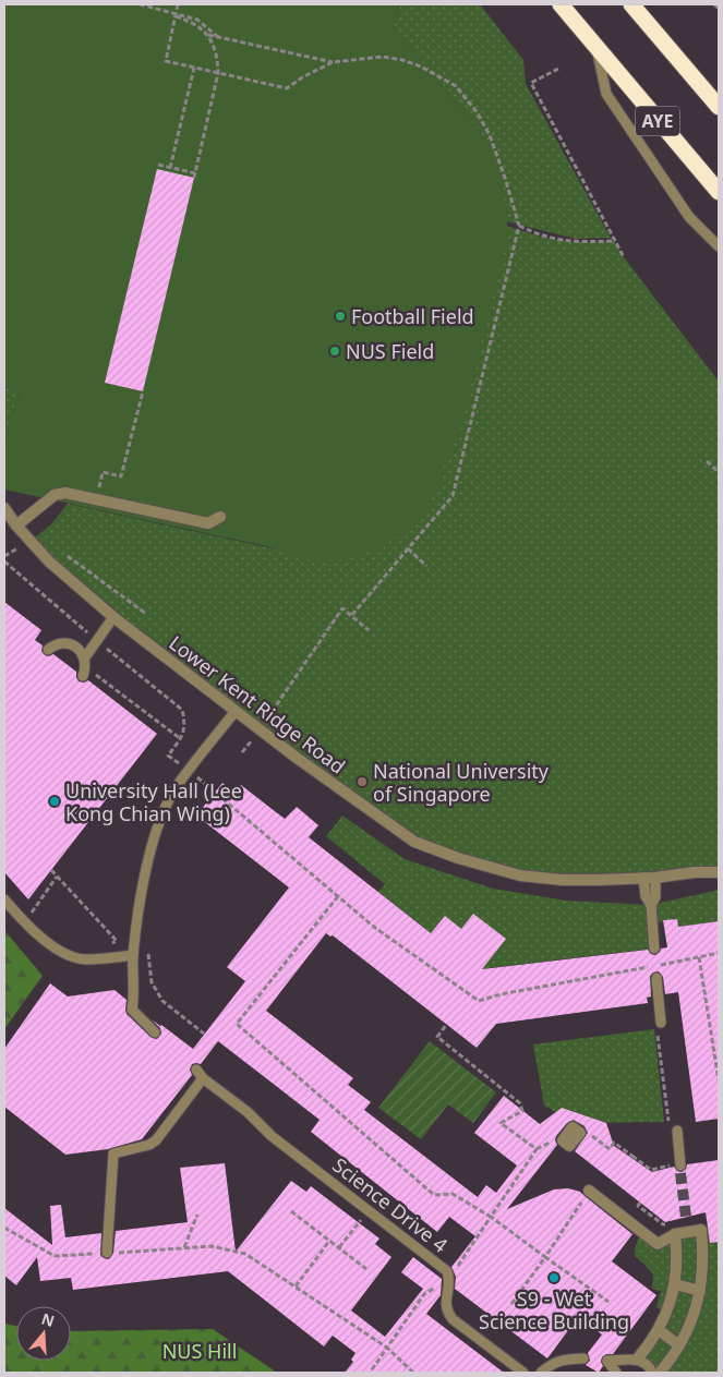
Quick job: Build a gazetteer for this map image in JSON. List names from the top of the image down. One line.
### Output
{"streets":{"highway":["AYE"],"street":["Lower Kent Ridge Road"],"lane":["Science Drive 4"]},"parks":["NUS Hill"],"places":["Football Field","NUS Field","National University of Singapore","University Hall (Lee Kong Chian Wing)","S9 - Wet Science Building"],"north":"top"}
